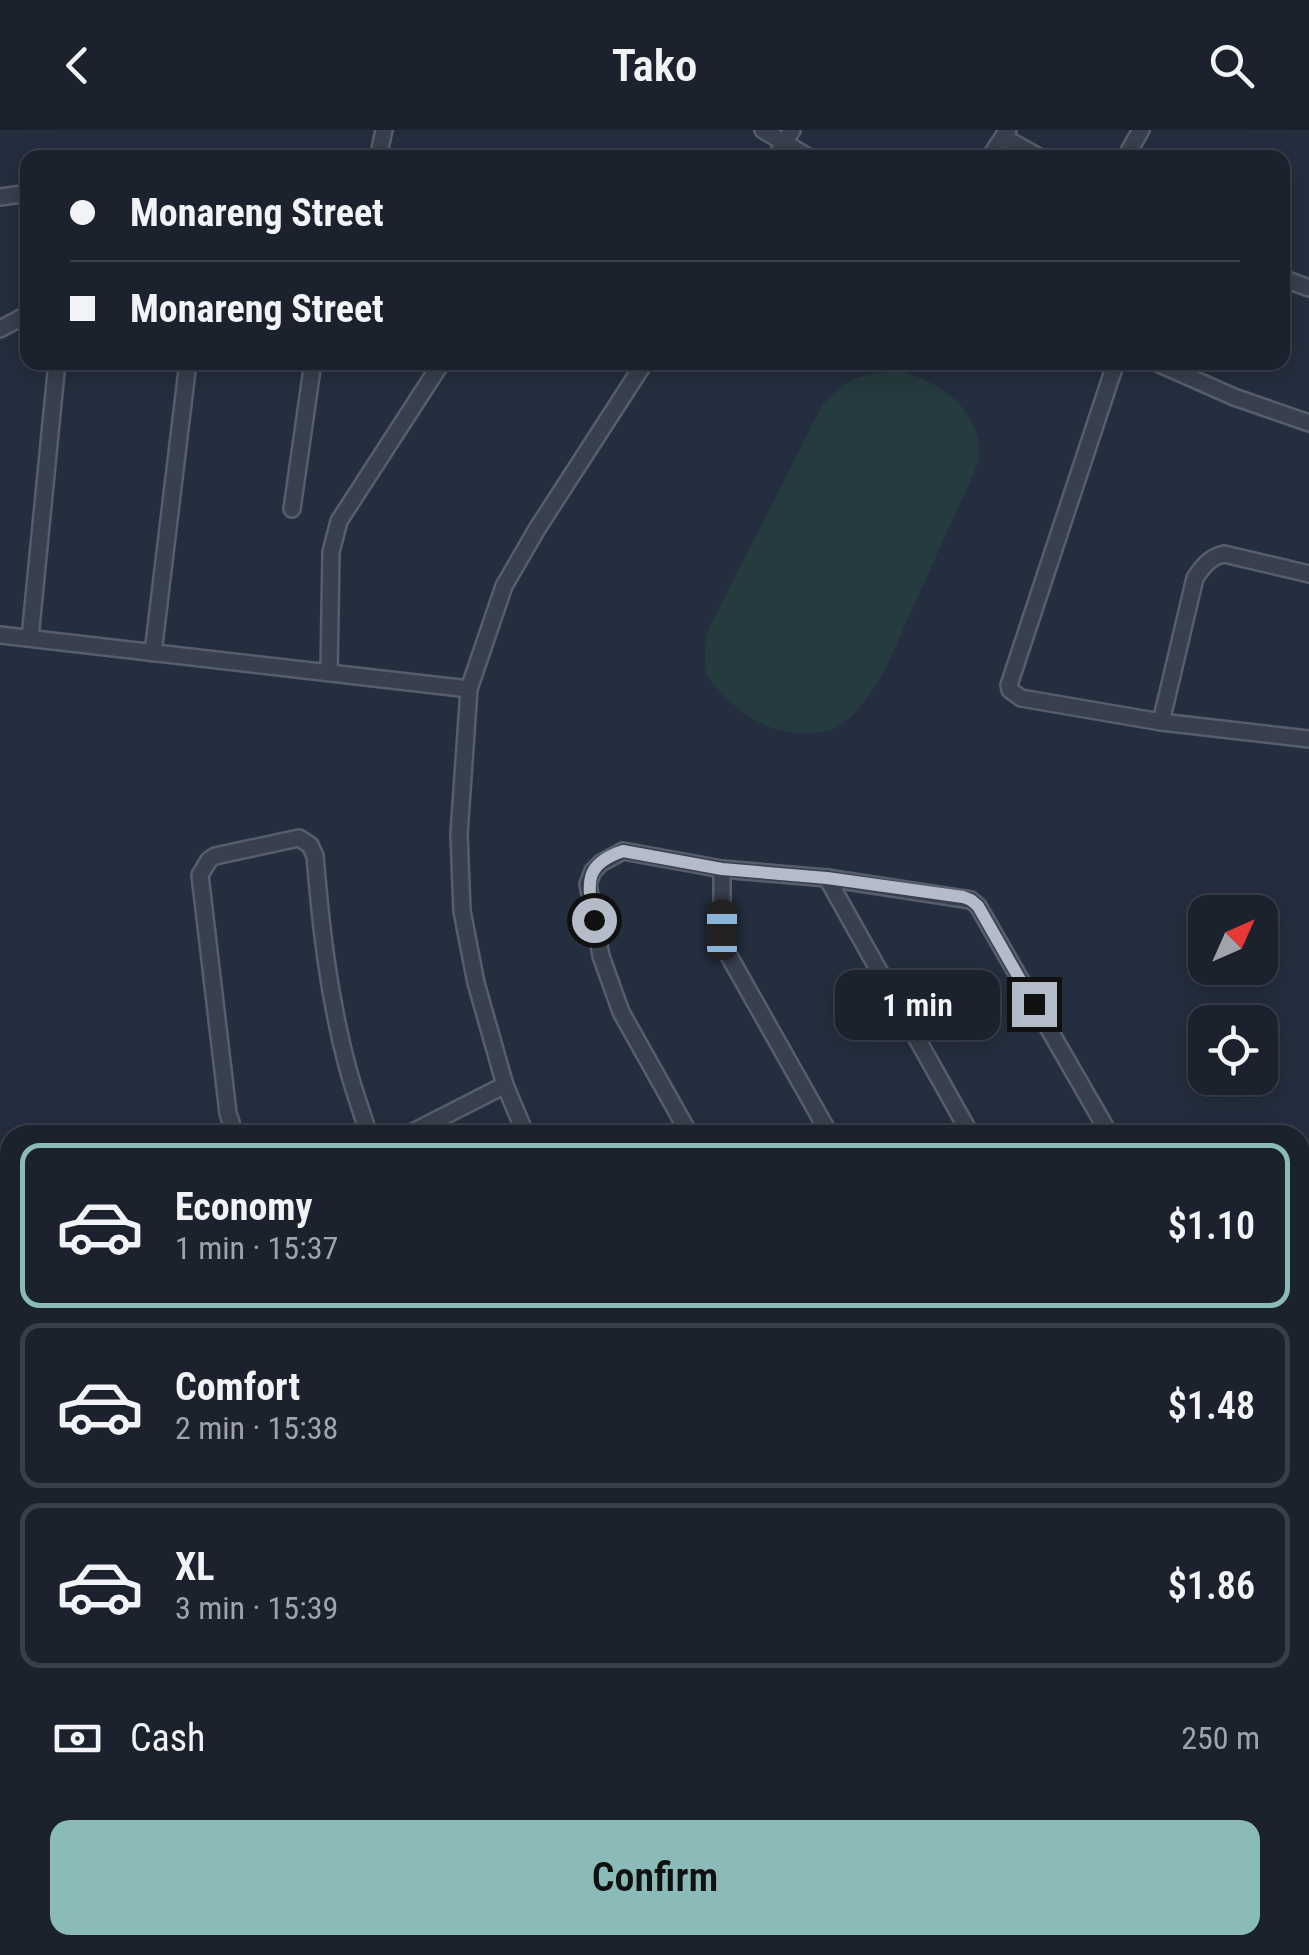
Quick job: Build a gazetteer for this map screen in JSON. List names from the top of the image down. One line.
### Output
{"north":"top right","page":{"header":"Tako","banner":["Monareng Street","Monareng Street"],"bubble":"1 min","list":[{"name":"Economy","note":"1 min · 15:37","value":"$1.10"},{"name":"Comfort","note":"2 min · 15:38","value":"$1.48"},{"name":"XL","note":"3 min · 15:39","value":"$1.86"}],"pay":["Cash","250 m"],"buttons":"Confirm"}}
